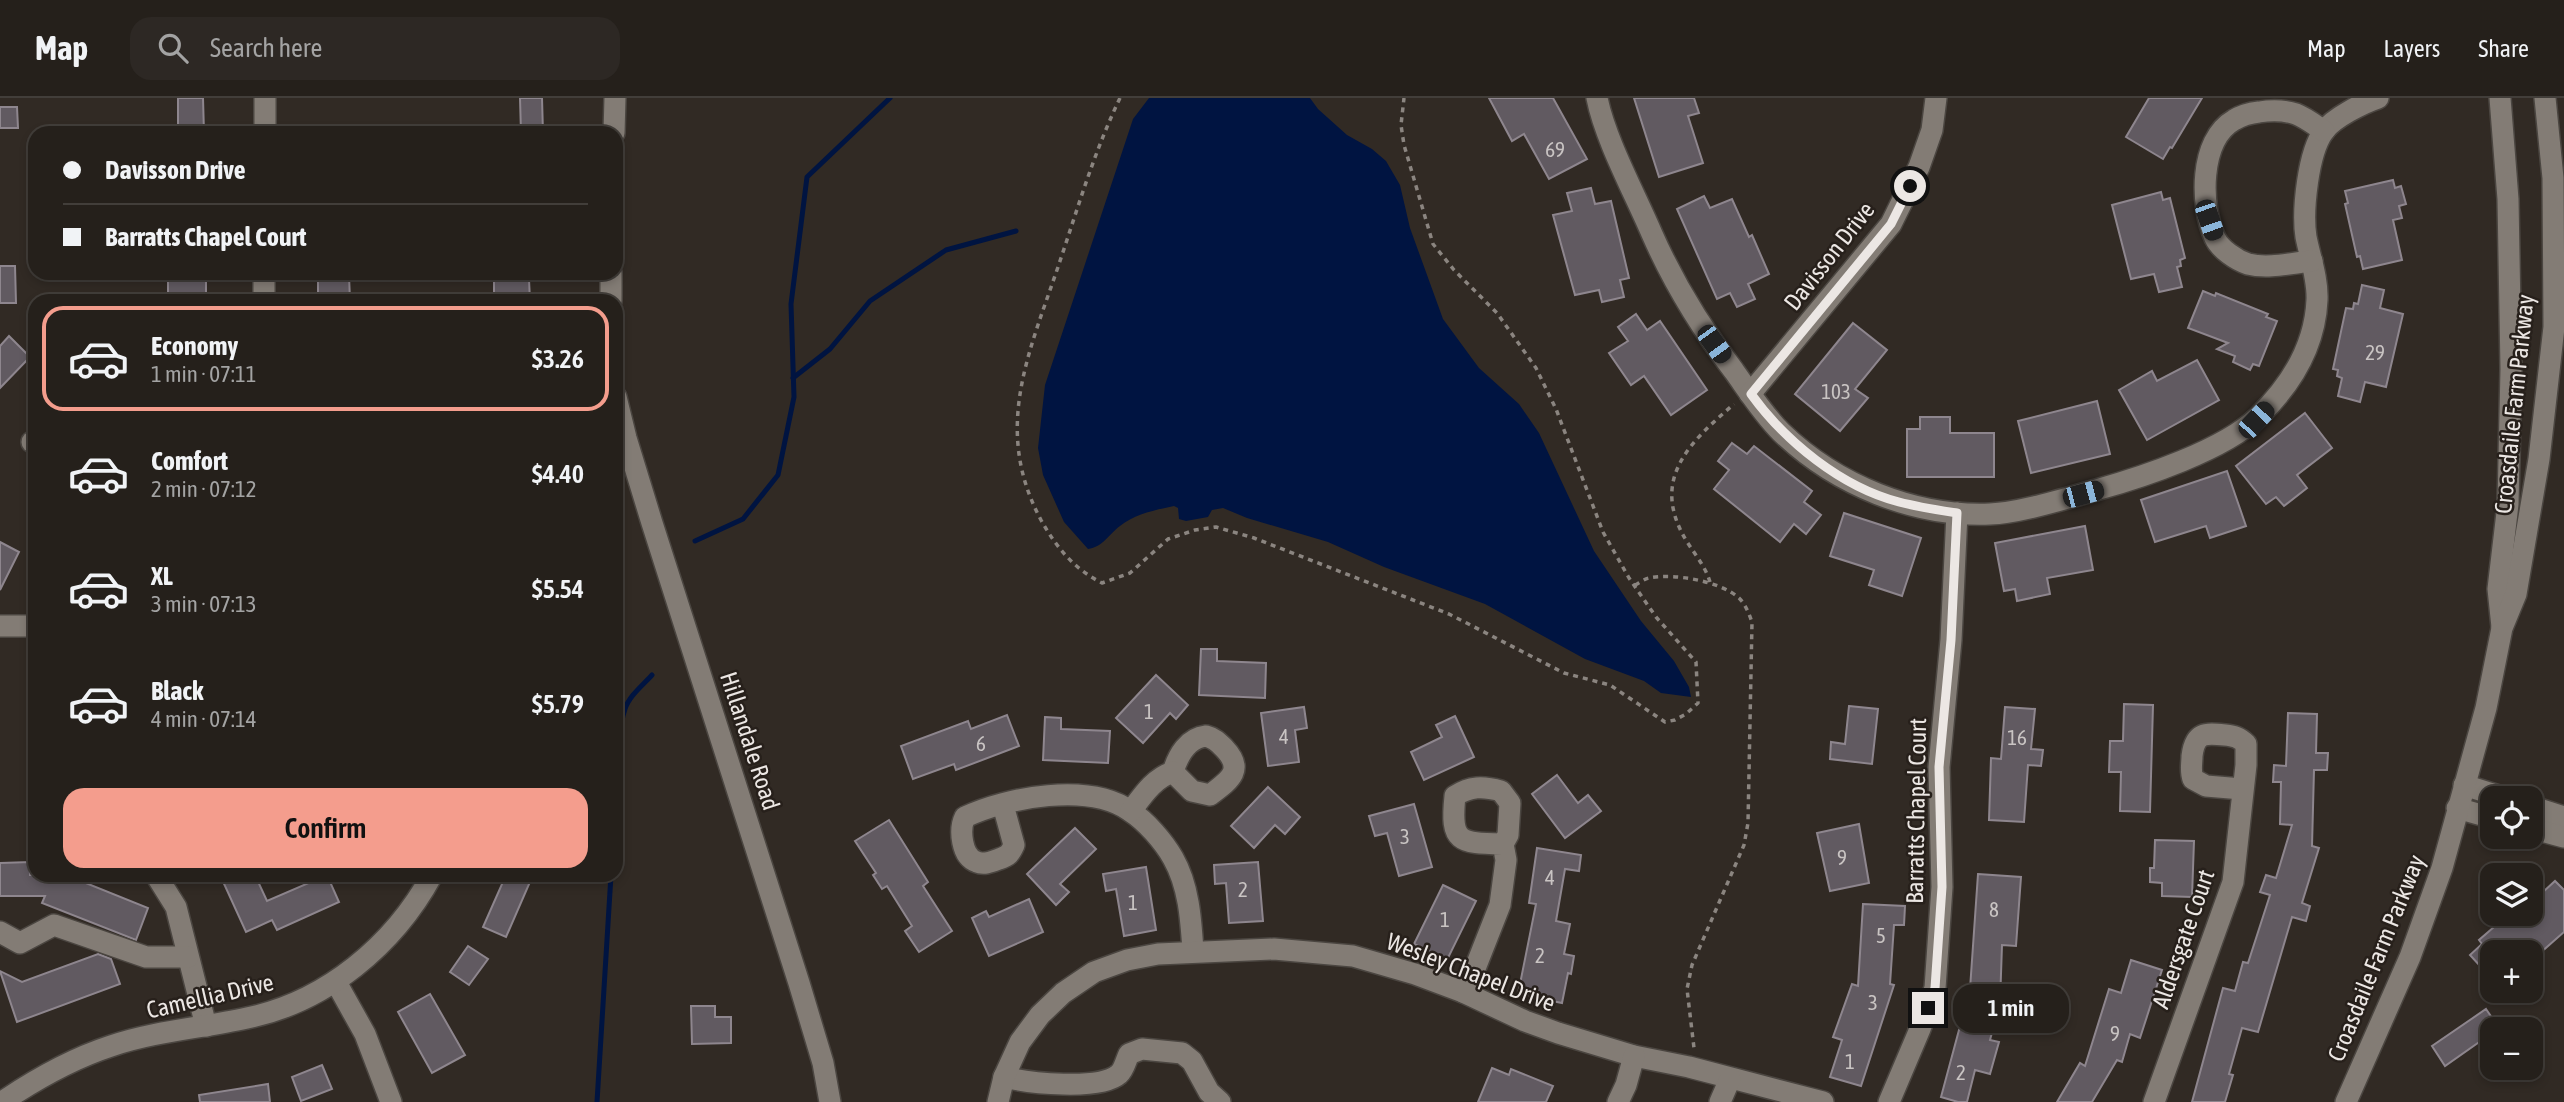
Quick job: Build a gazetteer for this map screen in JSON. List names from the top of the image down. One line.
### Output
{"streets":{"street":["Davisson Drive","Croasdaile Farm Parkway","Hillandale Road","Barratts Chapel Court","Aldersgate Court","Wesley Chapel Drive","Camellia Drive"]},"house_numbers":["69","29","103","1","4","16","6","3","9","4","2","1","8","1","5","2","3","9","1","2"],"page":{"header":"Map","search":"Search here","nav":["Map","Layers","Share"],"banner":["Davisson Drive","Barratts Chapel Court"],"list":[{"name":"Economy","note":"1 min · 07:11","value":"$3.26"},{"name":"Comfort","note":"2 min · 07:12","value":"$4.40"},{"name":"XL","note":"3 min · 07:13","value":"$5.54"},{"name":"Black","note":"4 min · 07:14","value":"$5.79"}],"buttons":"Confirm","map_buttons":["+","−"],"bubble":"1 min"}}
